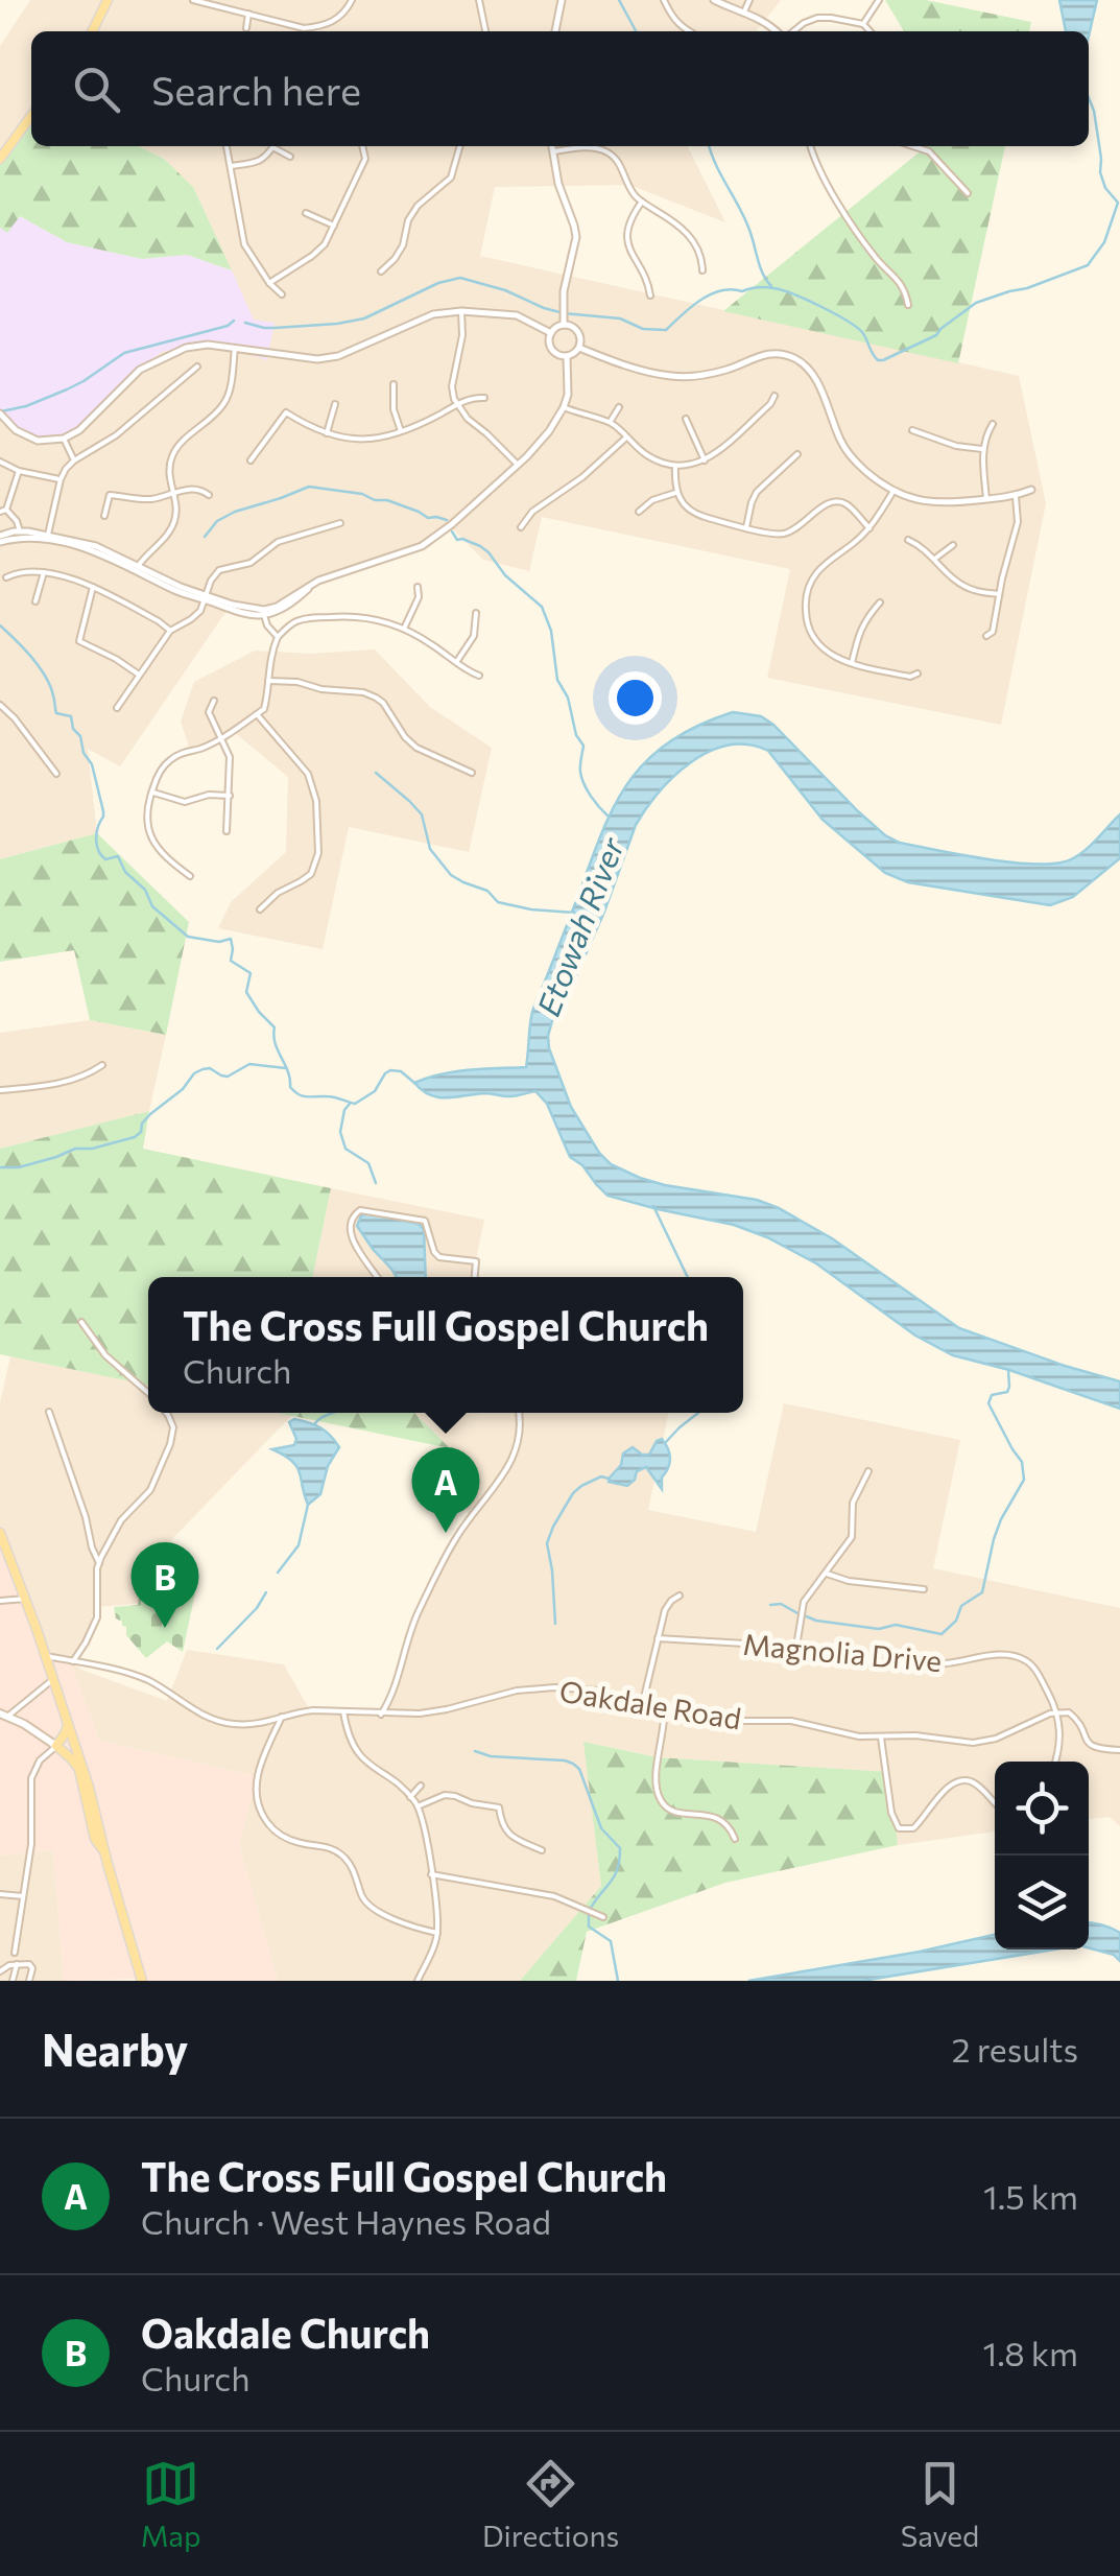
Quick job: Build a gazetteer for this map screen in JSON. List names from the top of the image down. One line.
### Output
{"streets":{"street":["Magnolia Drive","Oakdale Road"]},"crossings":[["Magnolia Drive","Oakdale Road"]],"water":["Etowah River"],"page":{"search":"Search here","popup":["The Cross Full Gospel Church","Church"],"pins":["A","B"],"heading":["Nearby","2 results"],"list":[{"mark":"A","name":"The Cross Full Gospel Church","note":"Church · West Haynes Road","value":"1.5 km"},{"mark":"B","name":"Oakdale Church","note":"Church","value":"1.8 km"}],"nav":["Map","Directions","Saved"]}}
